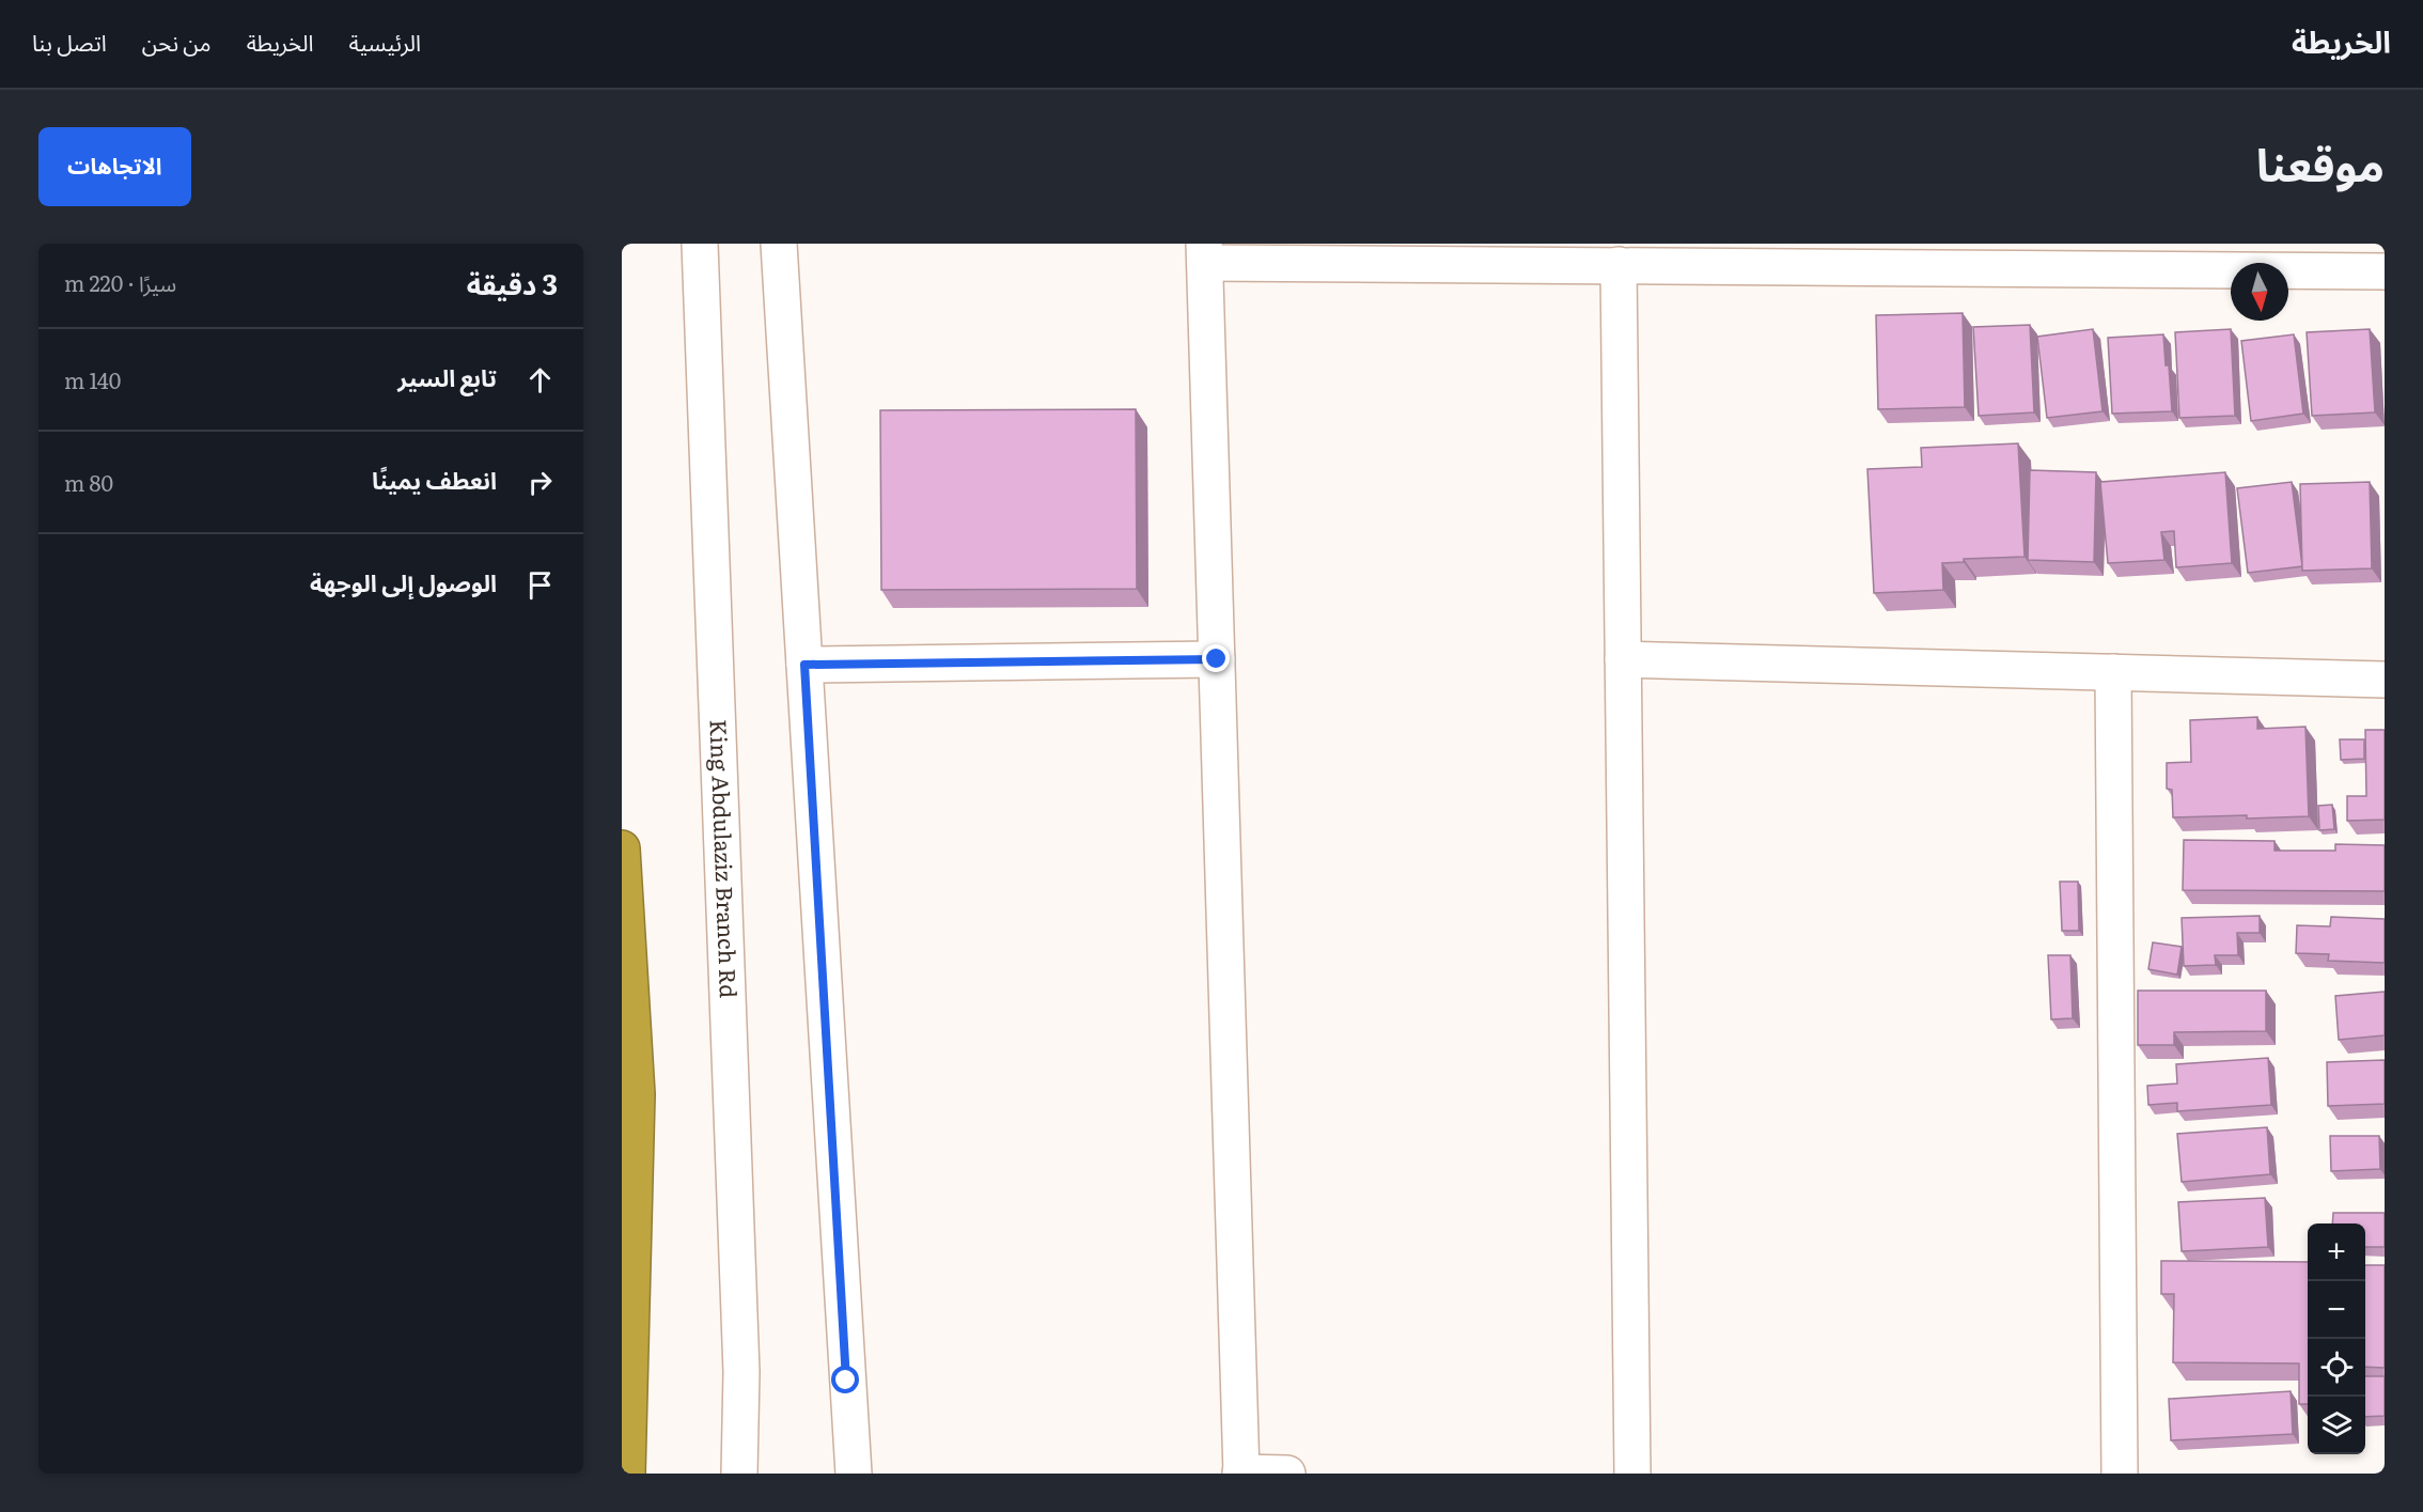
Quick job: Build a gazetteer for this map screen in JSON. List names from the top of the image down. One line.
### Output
{"streets":{"street":["King Abdulaziz Branch Rd"]},"north":"bottom","page":{"header":"الخريطة","nav":["الرئيسية","الخريطة","من نحن","اتصل بنا"],"title":"موقعنا","buttons":"الاتجاهات","heading":["3 دقيقة","سيرًا · 220 m"],"list":[["تابع السير","140 m"],["انعطف يمينًا","80 m"],"الوصول إلى الوجهة"],"map_buttons":["+","−"]}}
